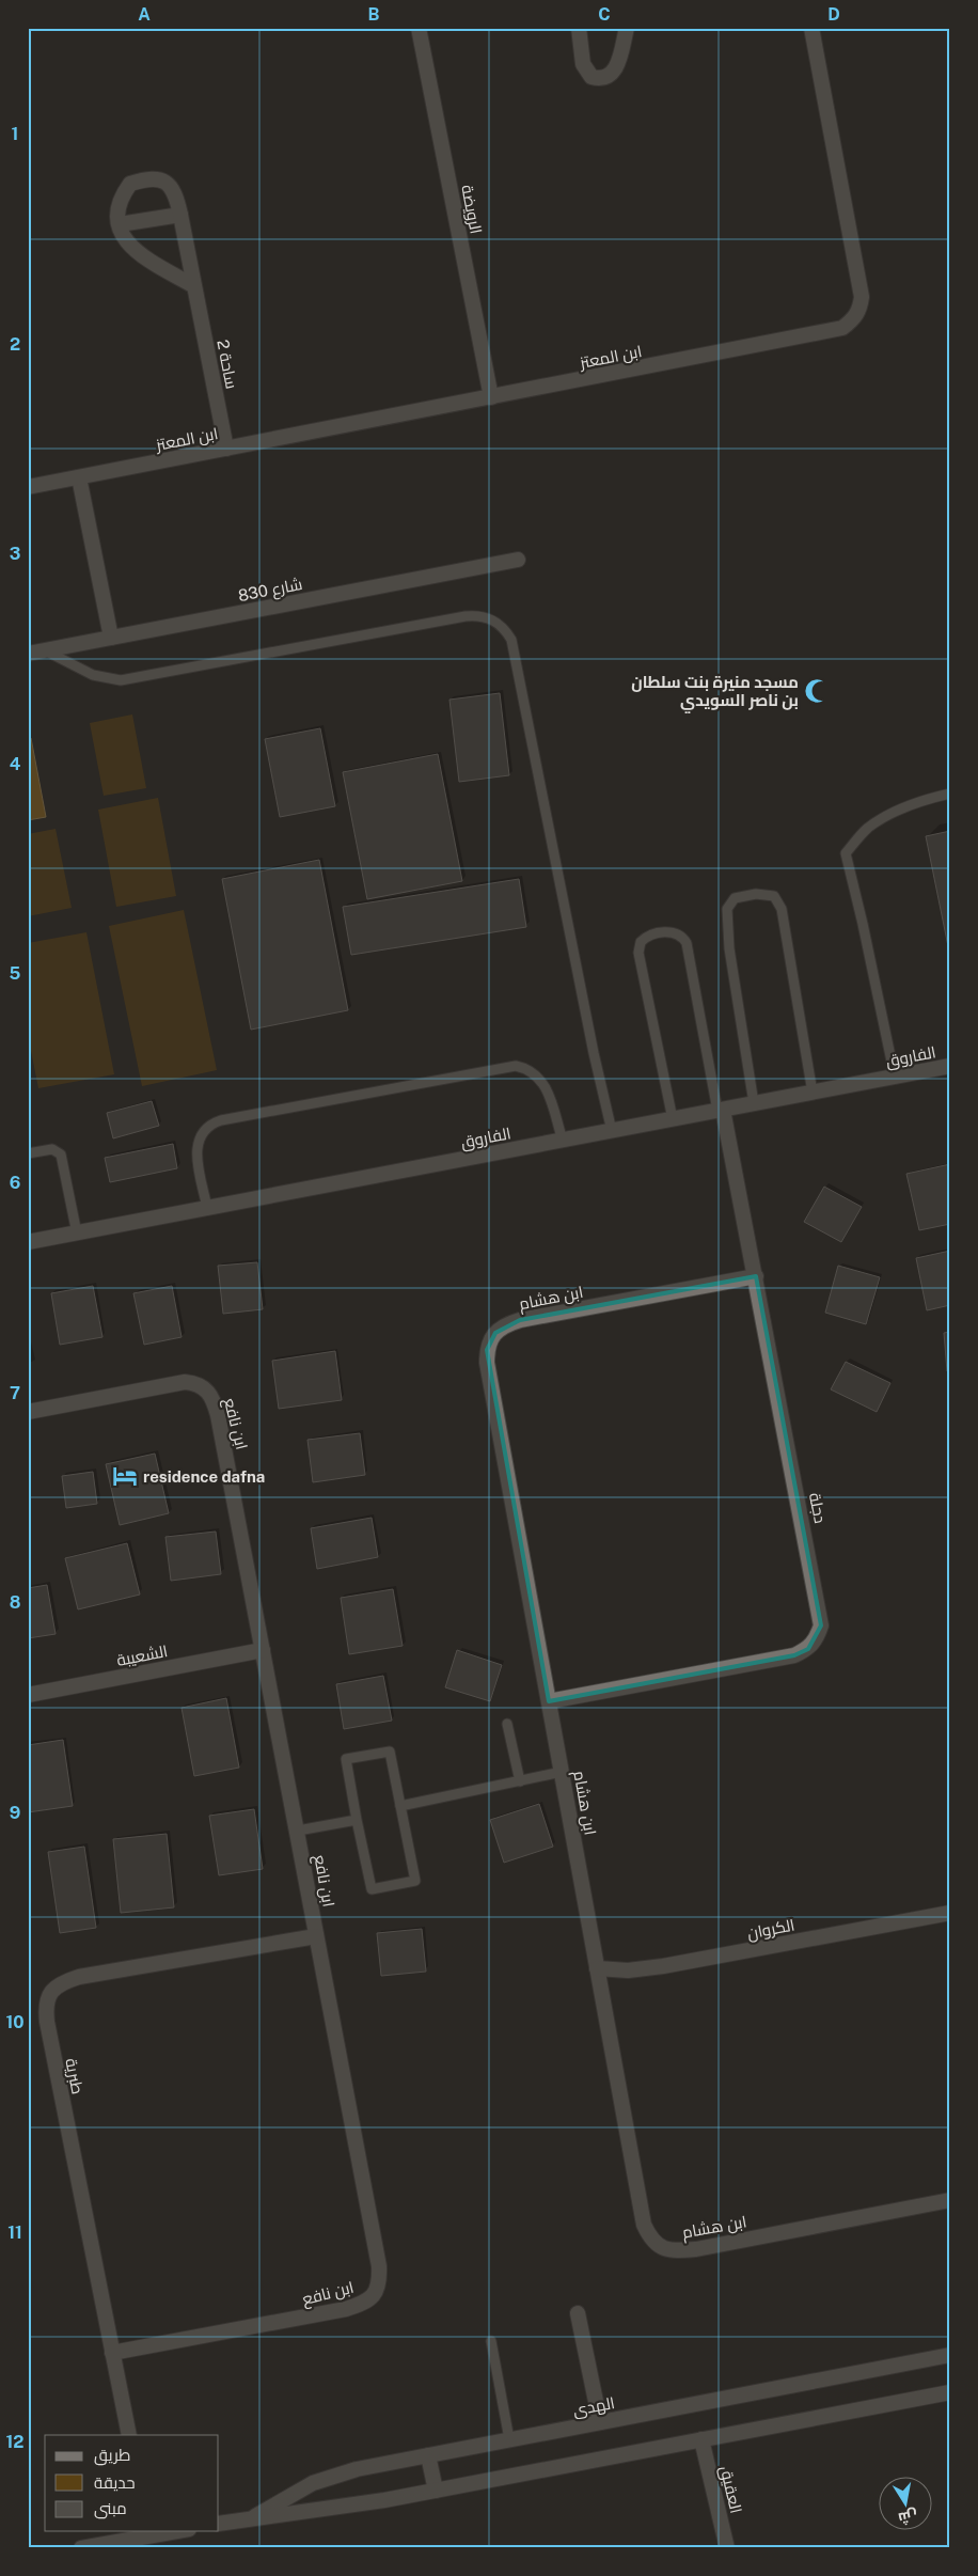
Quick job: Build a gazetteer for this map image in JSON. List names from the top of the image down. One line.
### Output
{"streets":{"street":["الرويضة","ابن المعتز","ساحة 2","شارع 830","الفاروق","ابن هشام","ابن نافع","دجلة","الشعيبة","الكروان","طبرية","الهدى","العقيق"]},"crossings":[["الرويضة","ابن المعتز"],["ابن المعتز","ساحة 2"],["الفاروق","دجلة"],["ابن هشام","دجلة"],["ابن هشام","الكروان"],["ابن نافع","الشعيبة"],["ابن نافع","طبرية"],["الهدى","العقيق"]],"places":{"mosque":["مسجد منيرة بنت سلطان بن ناصر السويدي"],"hotel":["residence dafna"]},"legend":["طريق","حديقة","مبنى"],"north":"bottom","grid":{"columns":["A","B","C","D"],"rows":["1","2","3","4","5","6","7","8","9","10","11","12"]}}
